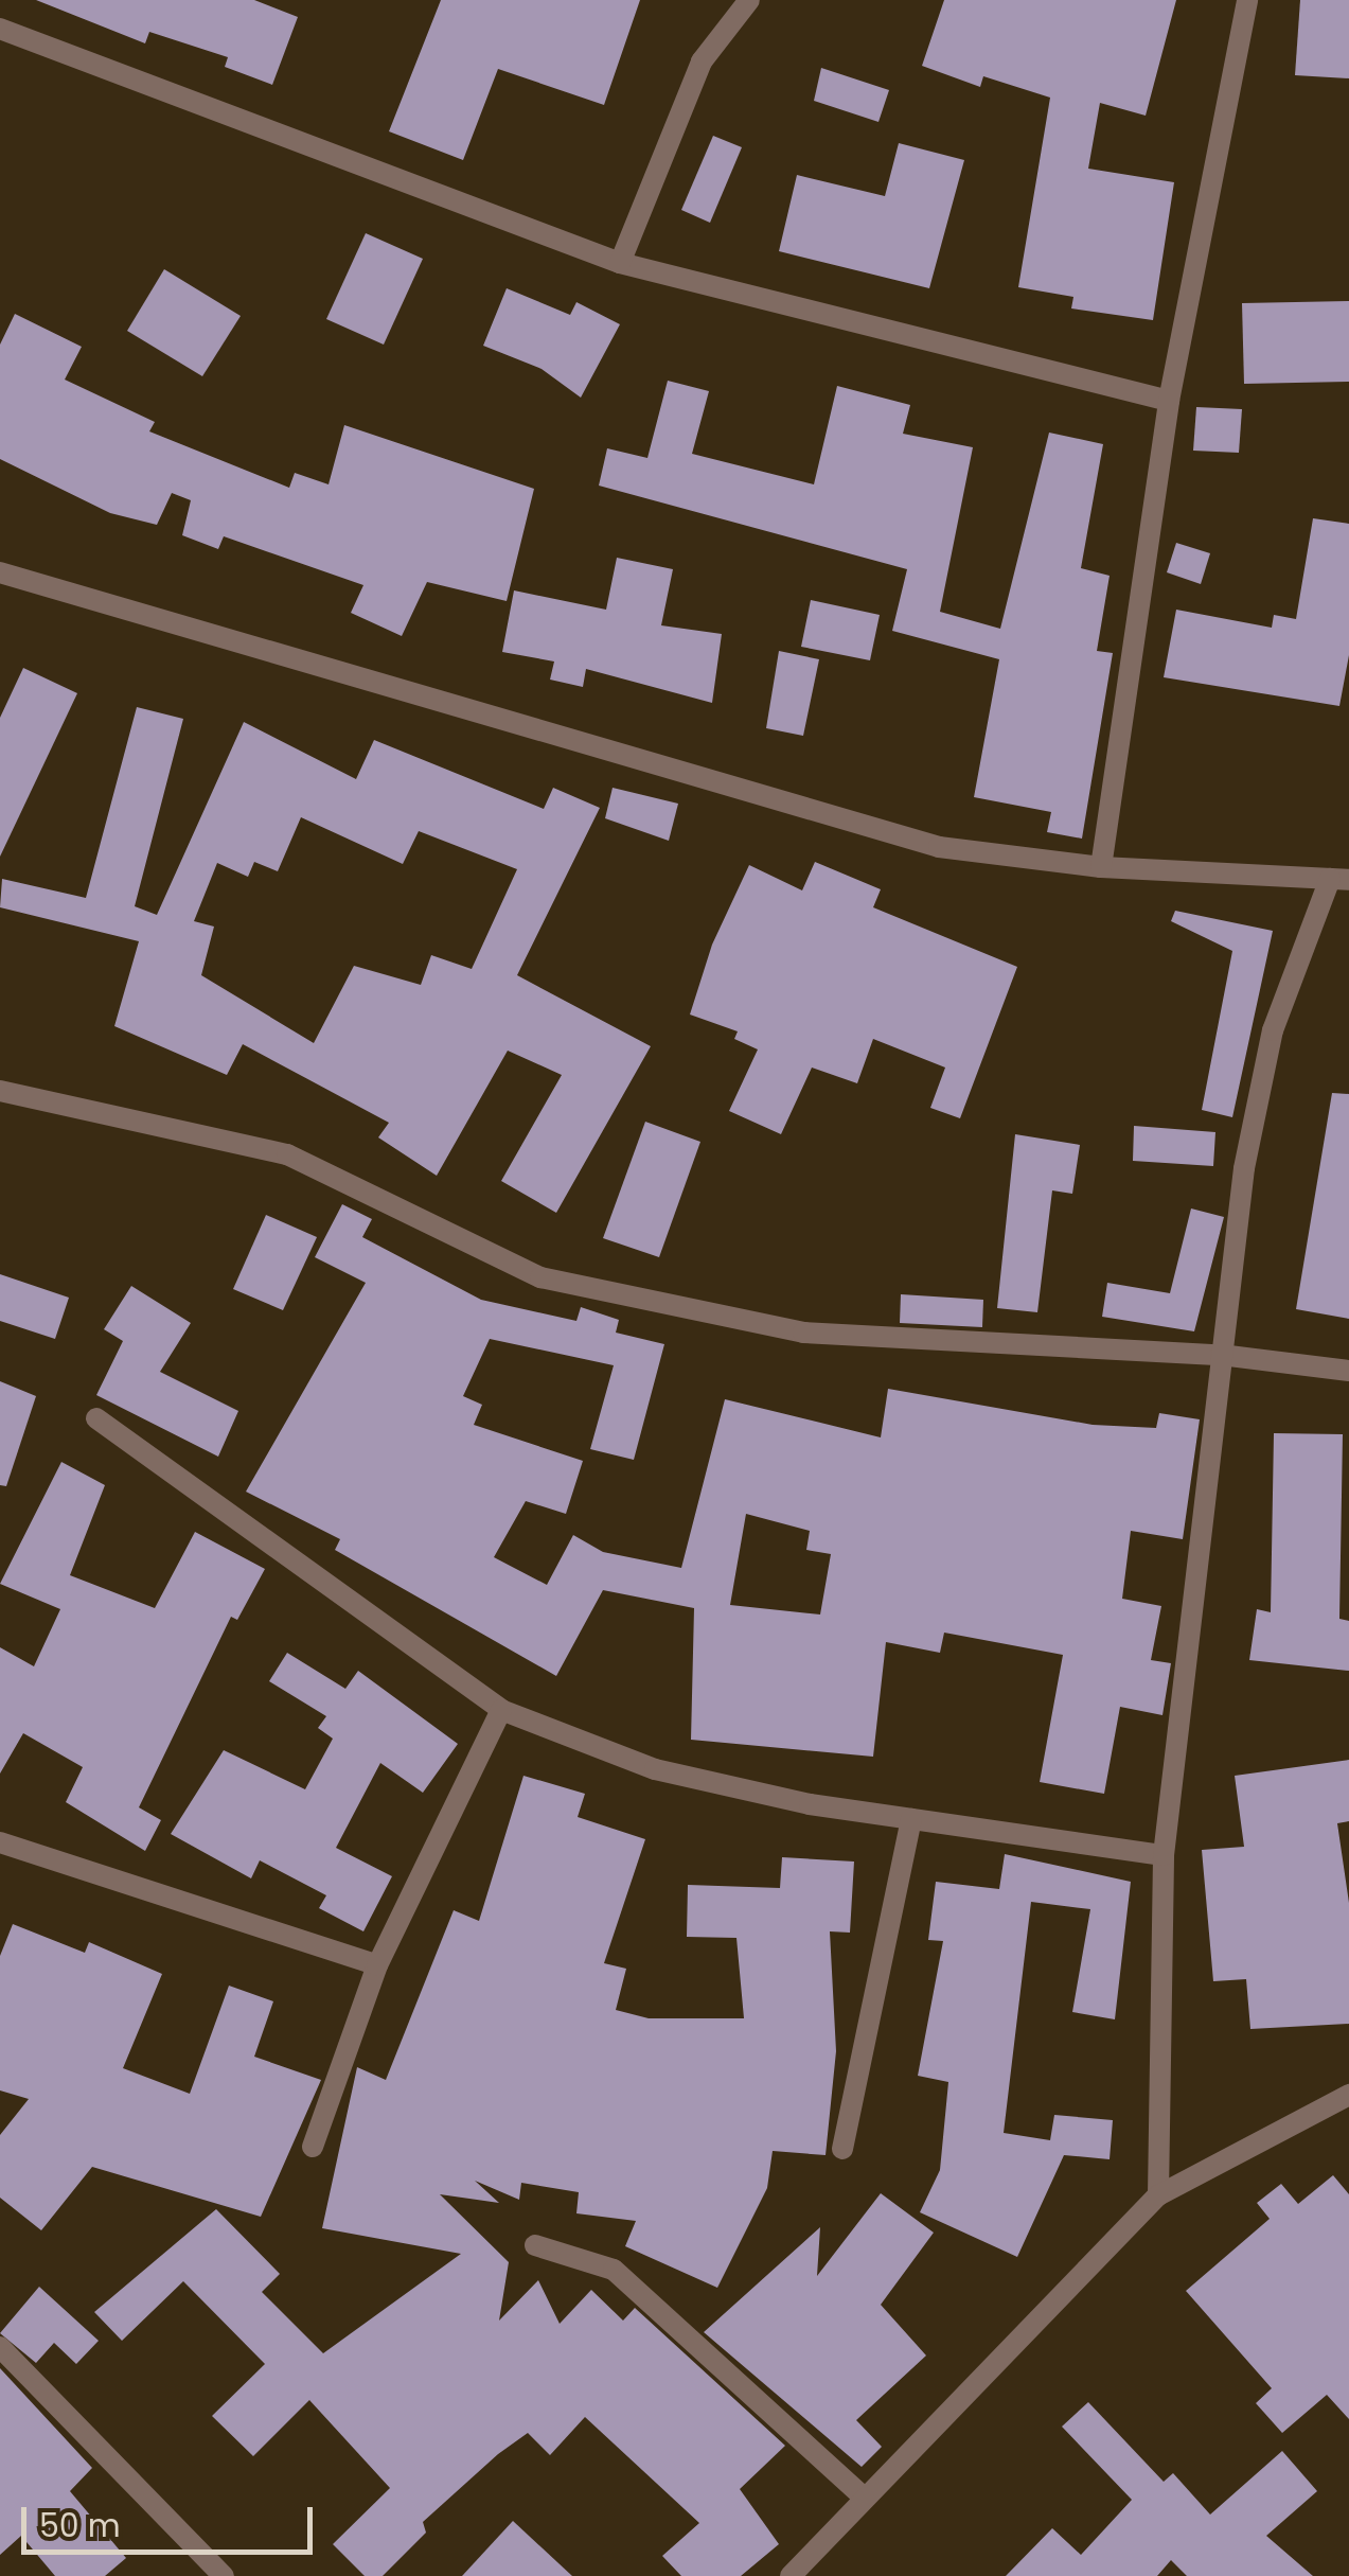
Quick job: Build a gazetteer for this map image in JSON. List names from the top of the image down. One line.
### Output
{"scale_bar":"50 m"}
